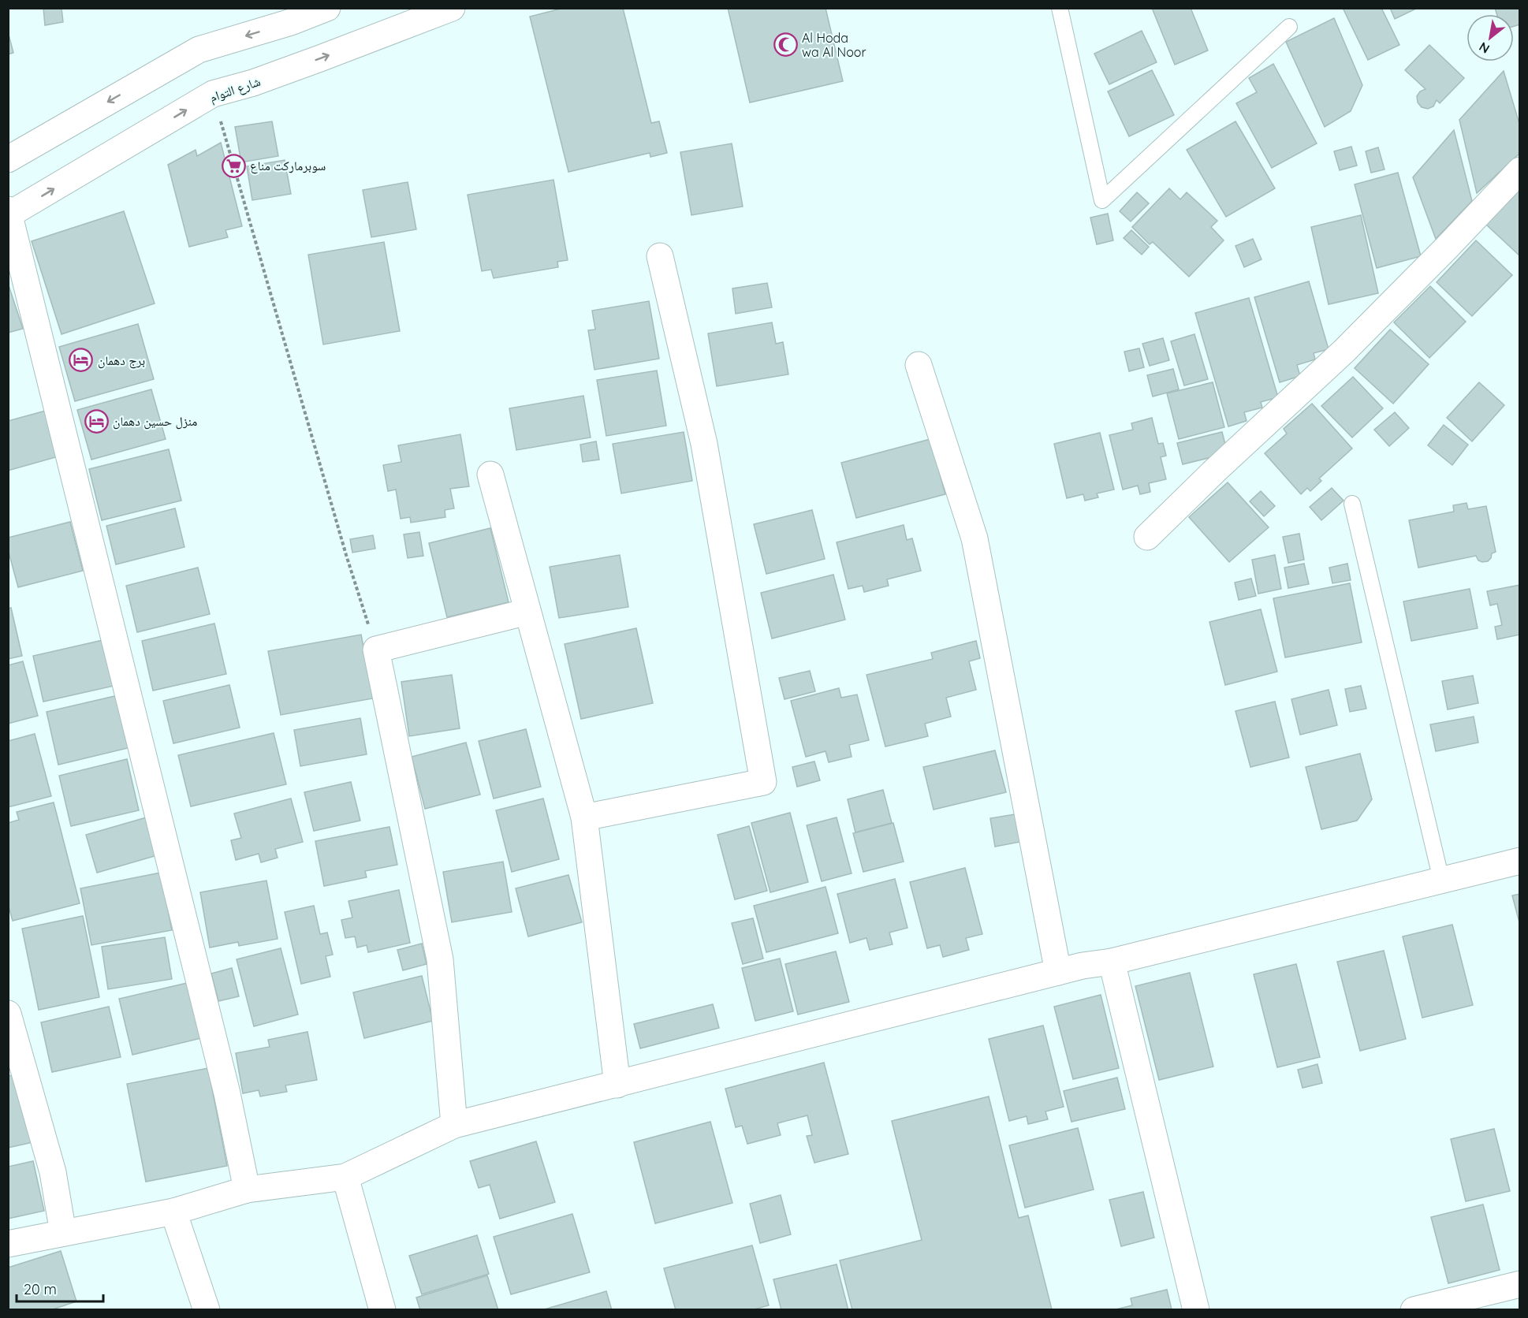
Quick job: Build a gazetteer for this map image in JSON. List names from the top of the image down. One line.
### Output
{"streets":{"street":["شارع التوام"]},"places":{"mosque":["Al Hoda wa Al Noor"],"supermarket":["سوبرماركت مناع"],"hotel":["برج دهمان","منزل حسين دهمان"]},"scale_bar":"20 m","north":"bottom left"}
